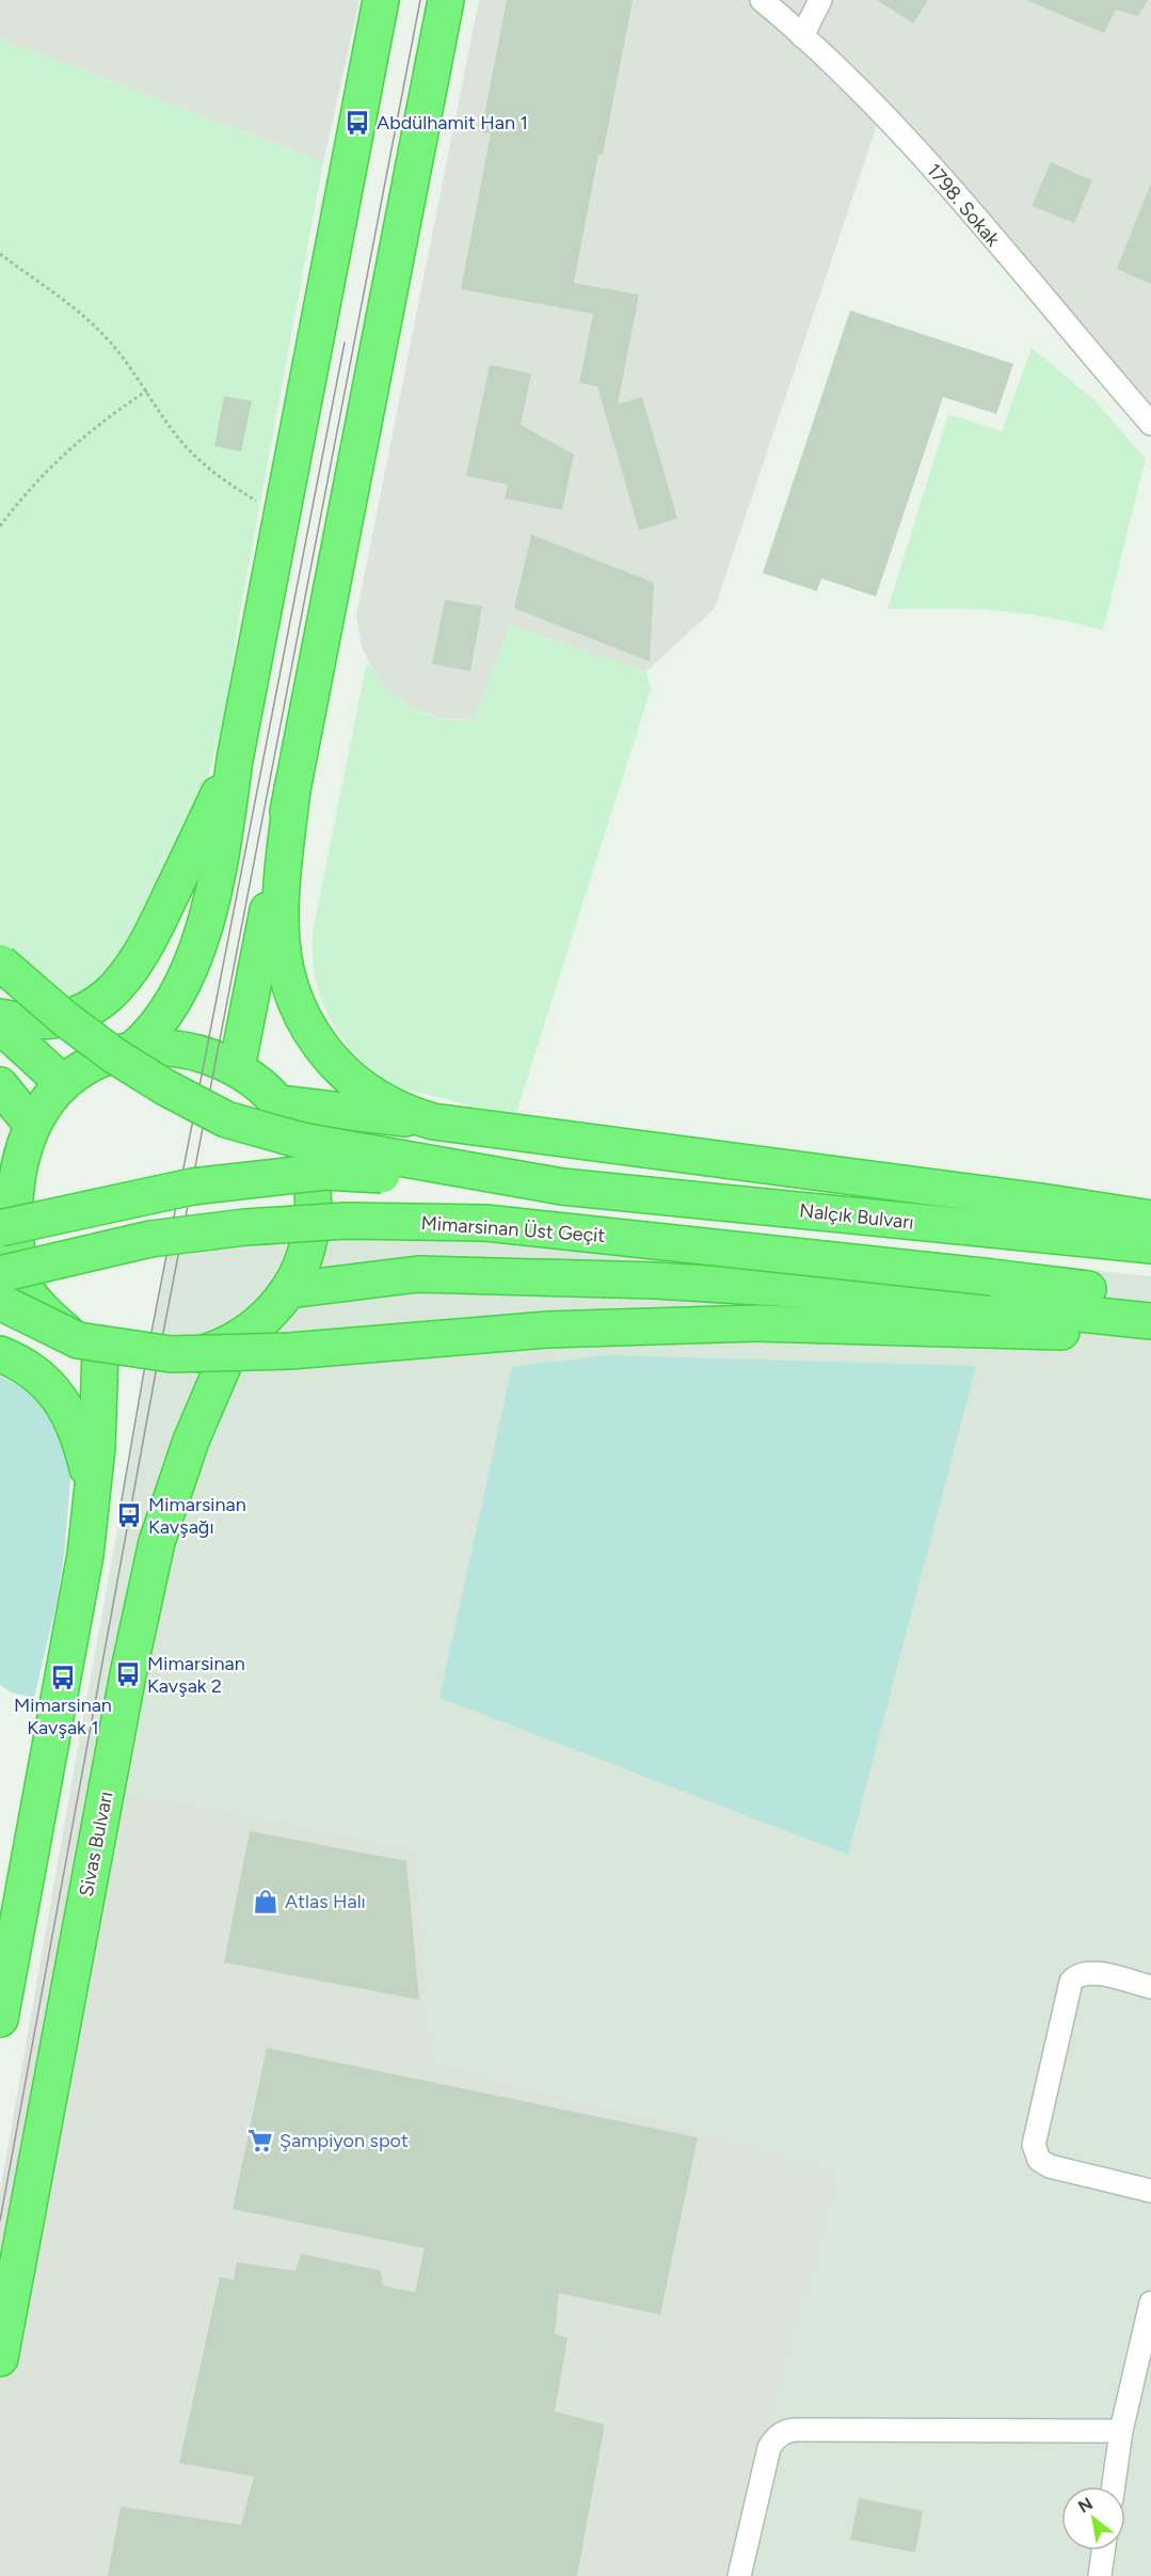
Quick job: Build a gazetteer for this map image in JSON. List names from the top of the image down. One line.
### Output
{"streets":{"highway":["Nalçık Bulvarı","Mimarsinan Üst Geçit","Sivas Bulvarı"],"street":["1798. Sokak"]},"places":{"bus stop":["Abdülhamit Han 1","Mimarsinan Kavşağı","Mimarsinan Kavşak 2","Mimarsinan Kavşak 1"],"shop":["Atlas Halı"],"supermarket":["Şampiyon spot"]},"north":"top left"}
